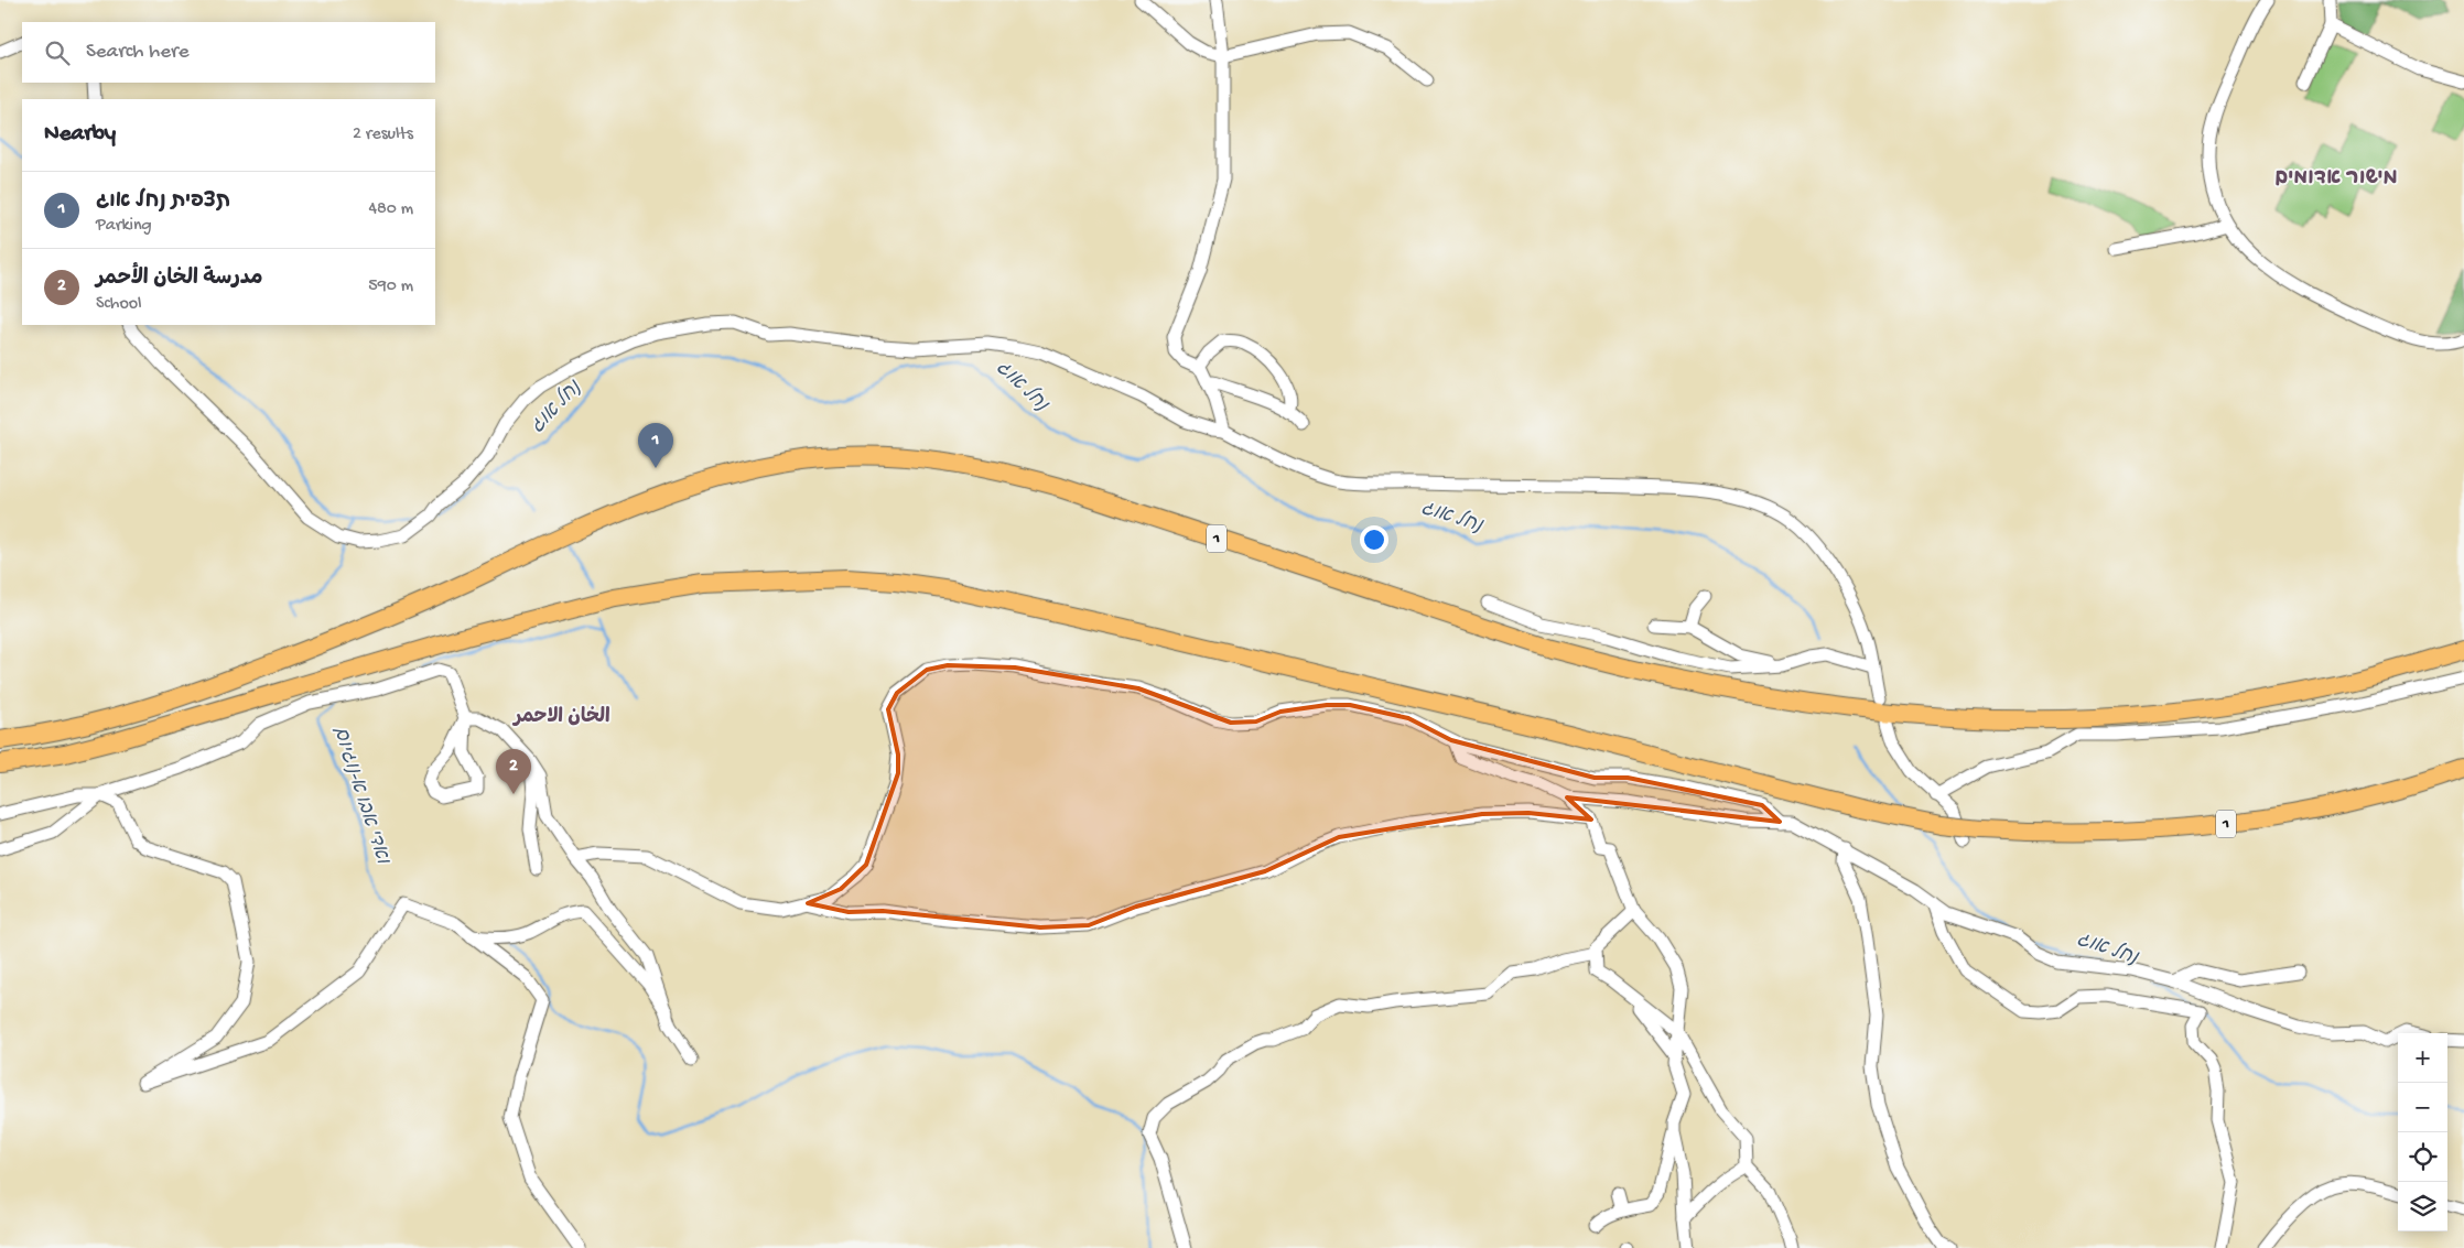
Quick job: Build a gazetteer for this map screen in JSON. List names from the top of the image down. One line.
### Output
{"streets":{"highway":["1"]},"districts":["מישור אדומים","الخان الاحمر"],"water":["נחל אוג","ואדי אבו א-נוג'ום"],"page":{"search":"Search here","heading":["Nearby","2 results"],"list":[{"mark":"1","name":"תצפית נחל אוג","note":"Parking","value":"480 m"},{"mark":"2","name":"مدرسة الخان الأحمر","note":"School","value":"590 m"}],"pins":["1","2"],"map_buttons":["+","−"]}}
